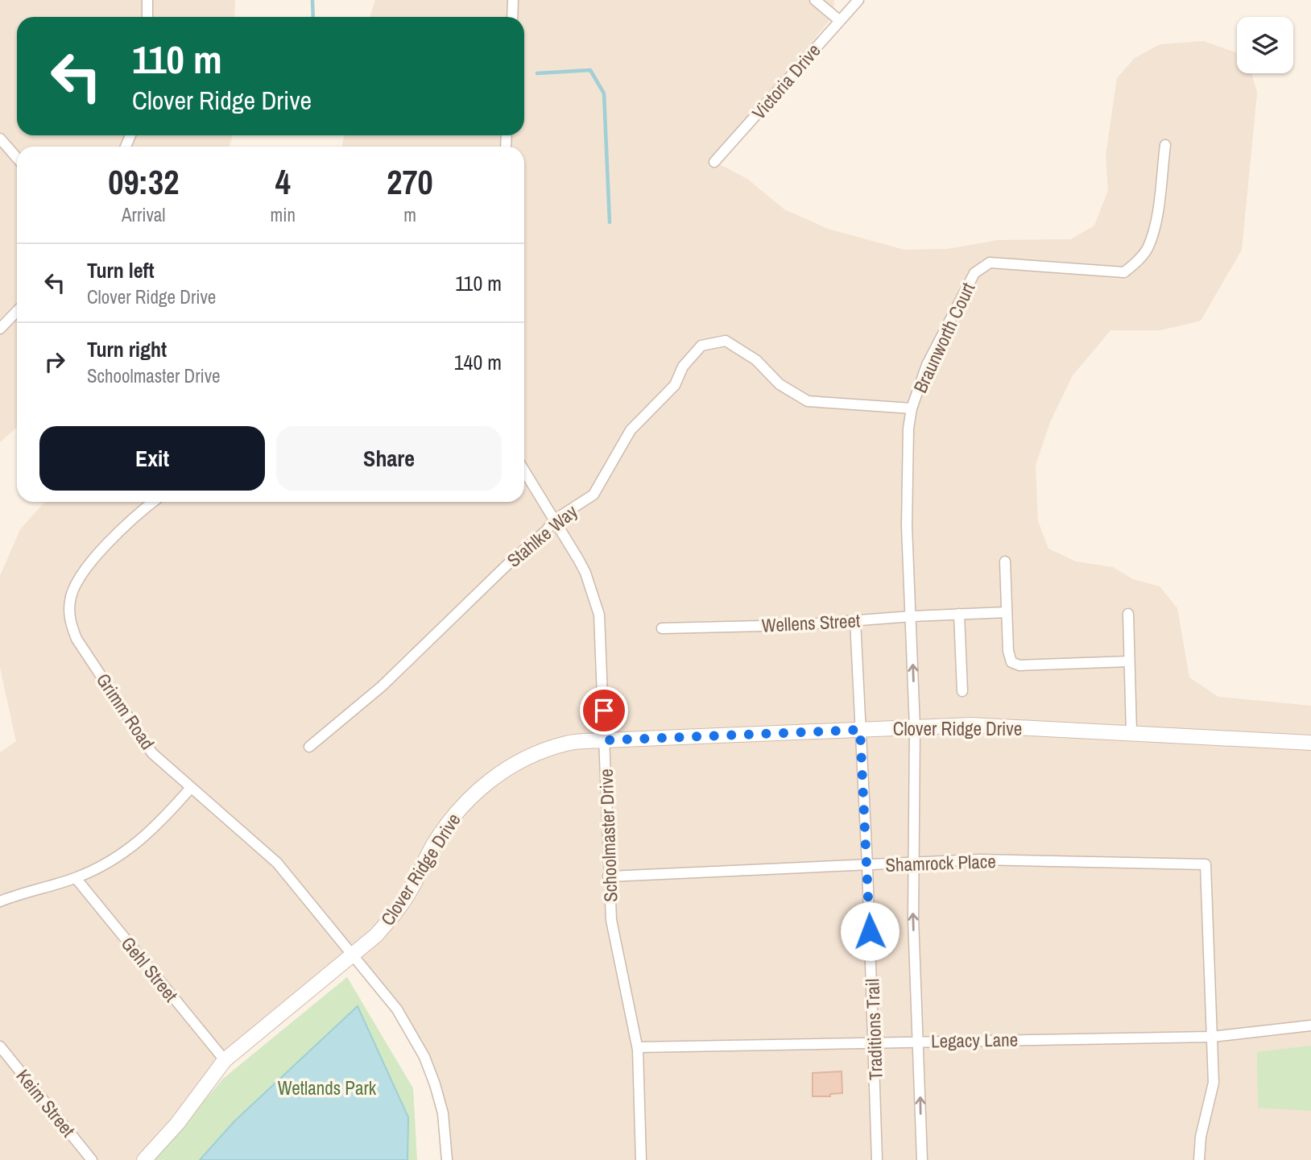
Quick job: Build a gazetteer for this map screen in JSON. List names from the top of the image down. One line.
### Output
{"streets":{"street":["Victoria Drive","Braunworth Court","Stahlke Way","Wellens Street","Grimm Road","Clover Ridge Drive","Schoolmaster Drive","Shamrock Place","Gehl Street","Traditions Trail","Legacy Lane","Keim Street"]},"crossings":[["Braunworth Court","Stahlke Way"],["Braunworth Court","Wellens Street"],["Braunworth Court","Clover Ridge Drive"],["Braunworth Court","Shamrock Place"],["Braunworth Court","Legacy Lane"],["Stahlke Way","Schoolmaster Drive"],["Grimm Road","Clover Ridge Drive"],["Clover Ridge Drive","Schoolmaster Drive"],["Clover Ridge Drive","Gehl Street"],["Clover Ridge Drive","Traditions Trail"],["Schoolmaster Drive","Shamrock Place"],["Schoolmaster Drive","Legacy Lane"],["Shamrock Place","Traditions Trail"],["Shamrock Place","Legacy Lane"],["Traditions Trail","Legacy Lane"]],"parks":["Wetlands Park"],"page":{"turn":["110 m","Clover Ridge Drive"],"eta":["09:32","Arrival","4","min","270","m"],"list":[{"name":"Turn left","note":"Clover Ridge Drive","value":"110 m"},{"name":"Turn right","note":"Schoolmaster Drive","value":"140 m"}],"buttons":["Exit","Share"]}}
